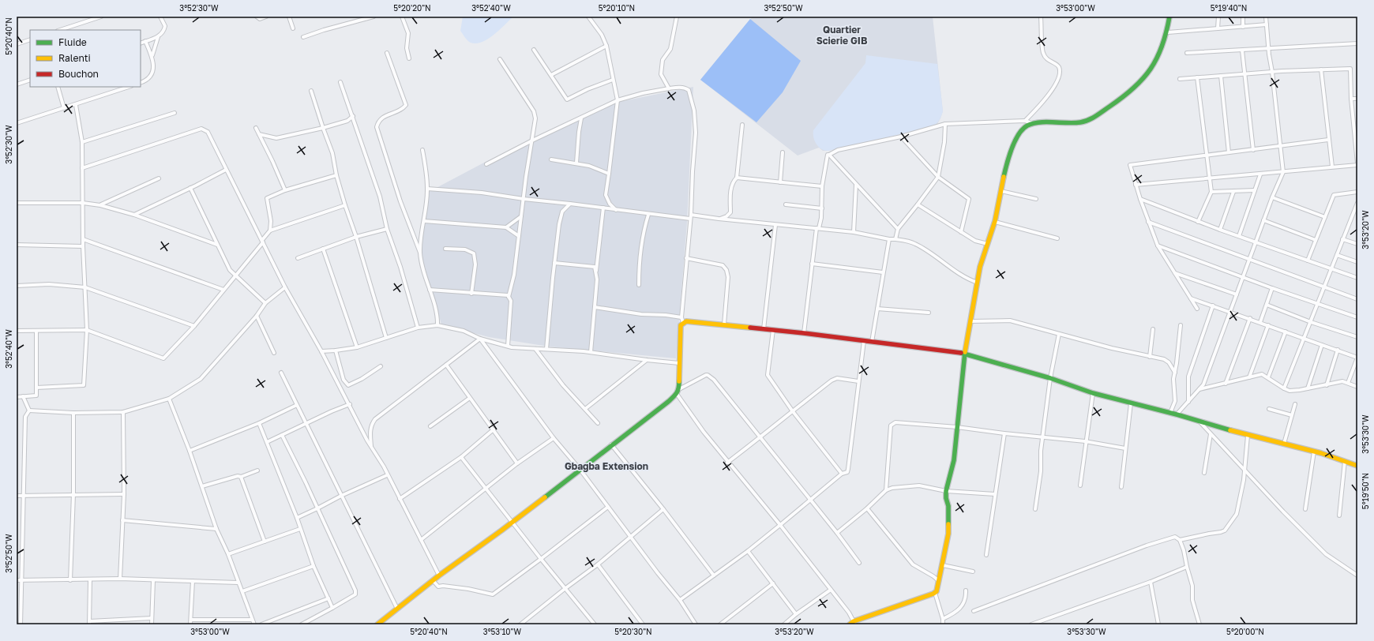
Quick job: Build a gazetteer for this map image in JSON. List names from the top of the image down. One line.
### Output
{"districts":["Quartier Scierie GIB","Gbagba Extension"],"legend":["Fluide","Ralenti","Bouchon"],"coordinates":["3°52'30\"W","5°20'20\"N","3°52'40\"W","5°20'10\"N","3°52'50\"W","3°53'00\"W","5°19'40\"N","5°20'40\"N","3°53'20\"W","3°53'30\"W","5°19'50\"N","3°53'10\"W","5°20'30\"N","5°20'00\"N"]}
